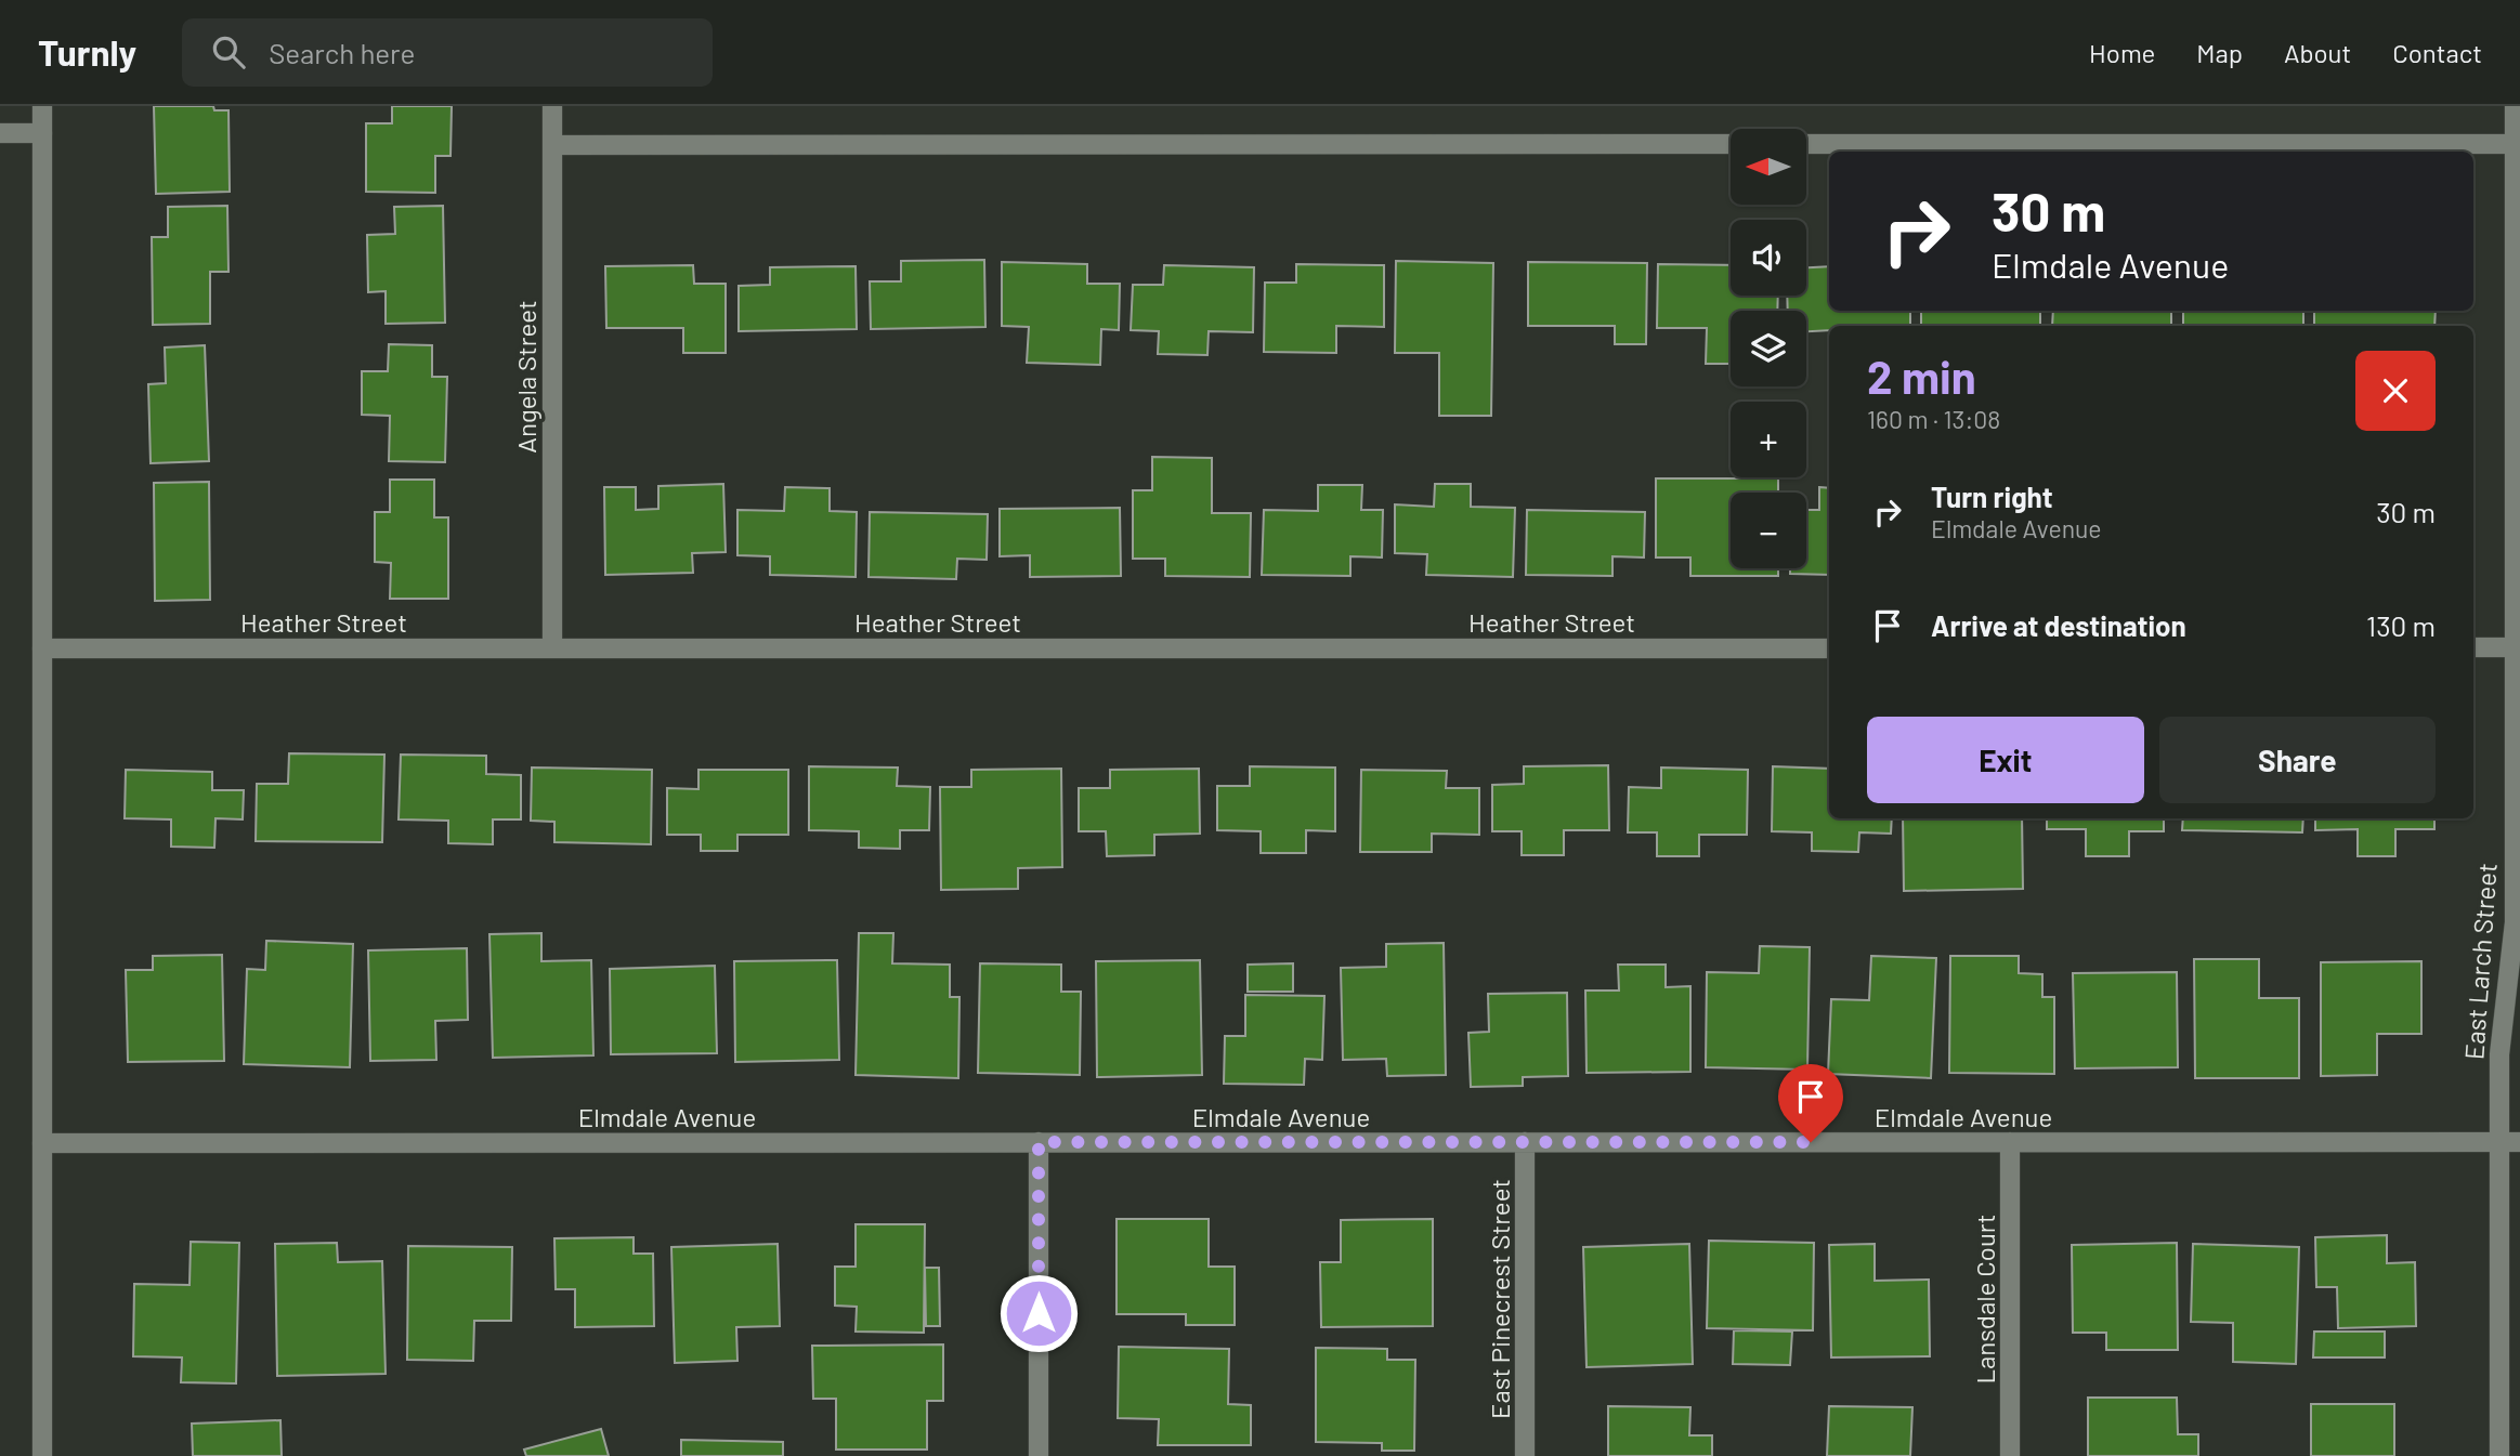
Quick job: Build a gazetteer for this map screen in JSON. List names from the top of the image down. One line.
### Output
{"streets":{"street":["Angela Street","Heather Street","East Larch Street","Elmdale Avenue","East Pinecrest Street","Lansdale Court"]},"crossings":[["Angela Street","Heather Street"],["East Larch Street","Elmdale Avenue"],["Elmdale Avenue","East Pinecrest Street"],["Elmdale Avenue","Lansdale Court"]],"north":"left","page":{"header":"Turnly","search":"Search here","nav":["Home","Map","About","Contact"],"map_buttons":["+","−"],"turn":["30 m","Elmdale Avenue"],"heading":["2 min","160 m · 13:08"],"list":[{"name":"Turn right","note":"Elmdale Avenue","value":"30 m"},{"name":"Arrive at destination","value":"130 m"}],"buttons":["Exit","Share"]}}
